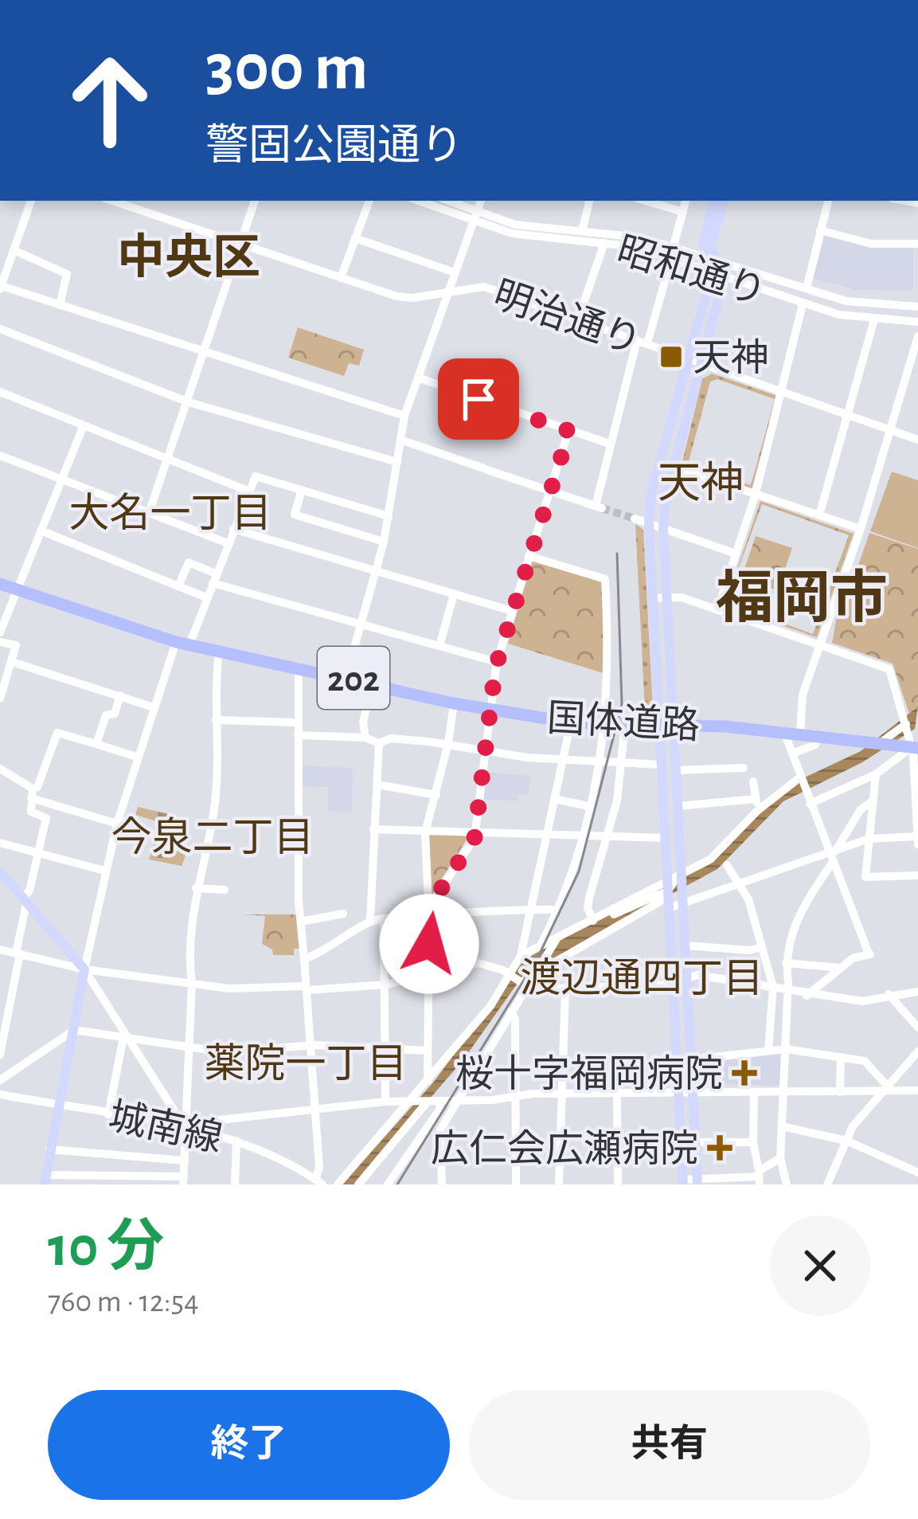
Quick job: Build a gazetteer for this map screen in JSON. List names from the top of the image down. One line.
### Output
{"streets":{"highway":["202","国体道路"],"street":["昭和通り","明治通り","城南線"]},"districts":["中央区","天神","大名一丁目","福岡市","今泉二丁目","渡辺通四丁目","薬院一丁目"],"places":{"transit":["天神"],"health":["桜十字福岡病院","広仁会広瀬病院"]},"page":{"turn":["300 m","警固公園通り"],"heading":["10 分","760 m · 12:54"],"buttons":["終了","共有"]}}
